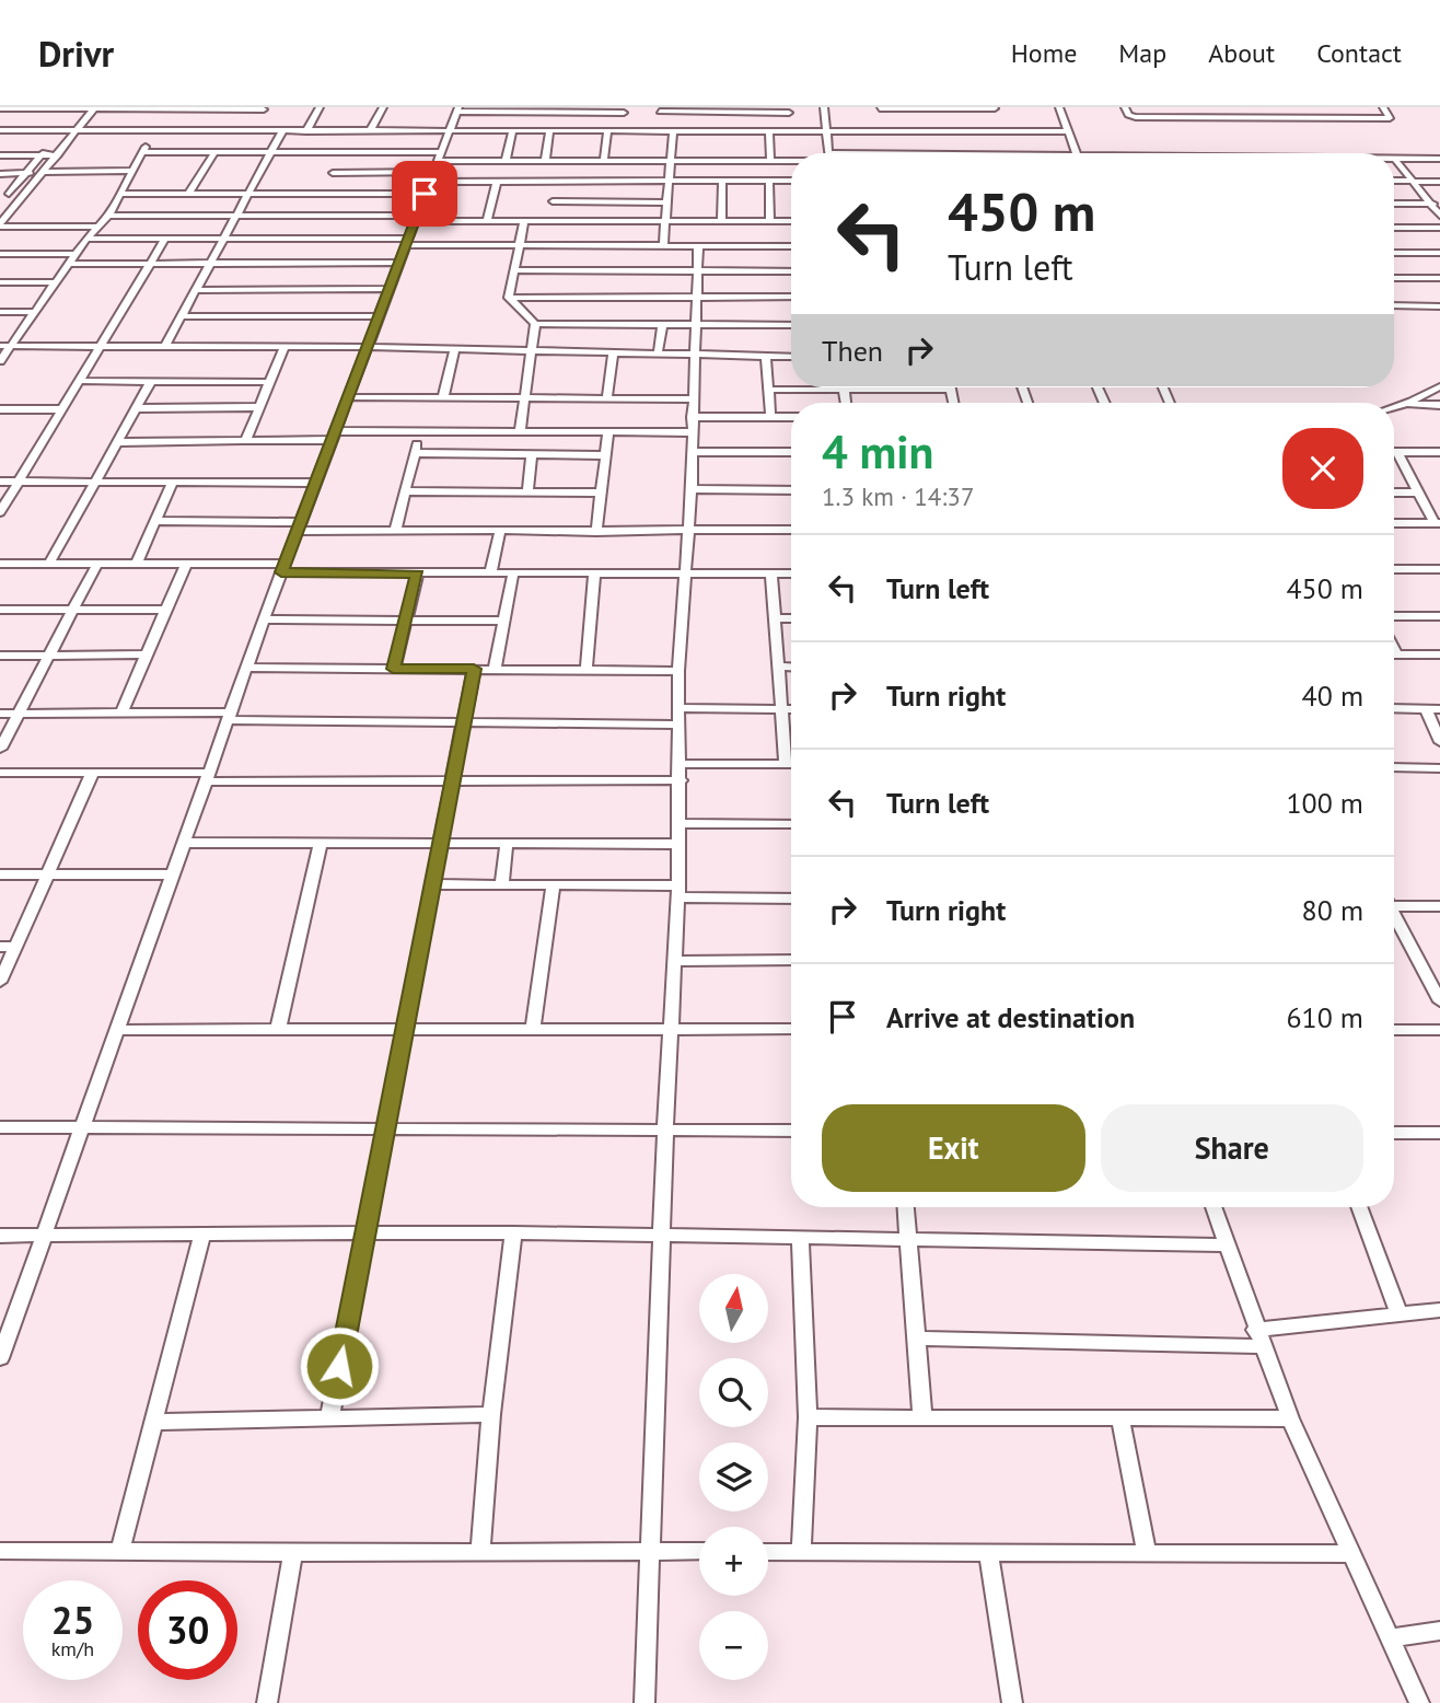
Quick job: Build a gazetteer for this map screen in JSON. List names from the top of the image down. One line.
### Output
{"north":"top","page":{"header":"Drivr","nav":["Home","Map","About","Contact"],"turn":["450 m","Turn left"],"then":"Then","heading":["4 min","1.3 km · 14:37"],"list":[{"name":"Turn left","value":"450 m"},{"name":"Turn right","value":"40 m"},{"name":"Turn left","value":"100 m"},{"name":"Turn right","value":"80 m"},{"name":"Arrive at destination","value":"610 m"}],"buttons":["Exit","Share"],"map_buttons":["+","−"],"speed":"25 km/h","limit":"30"}}
